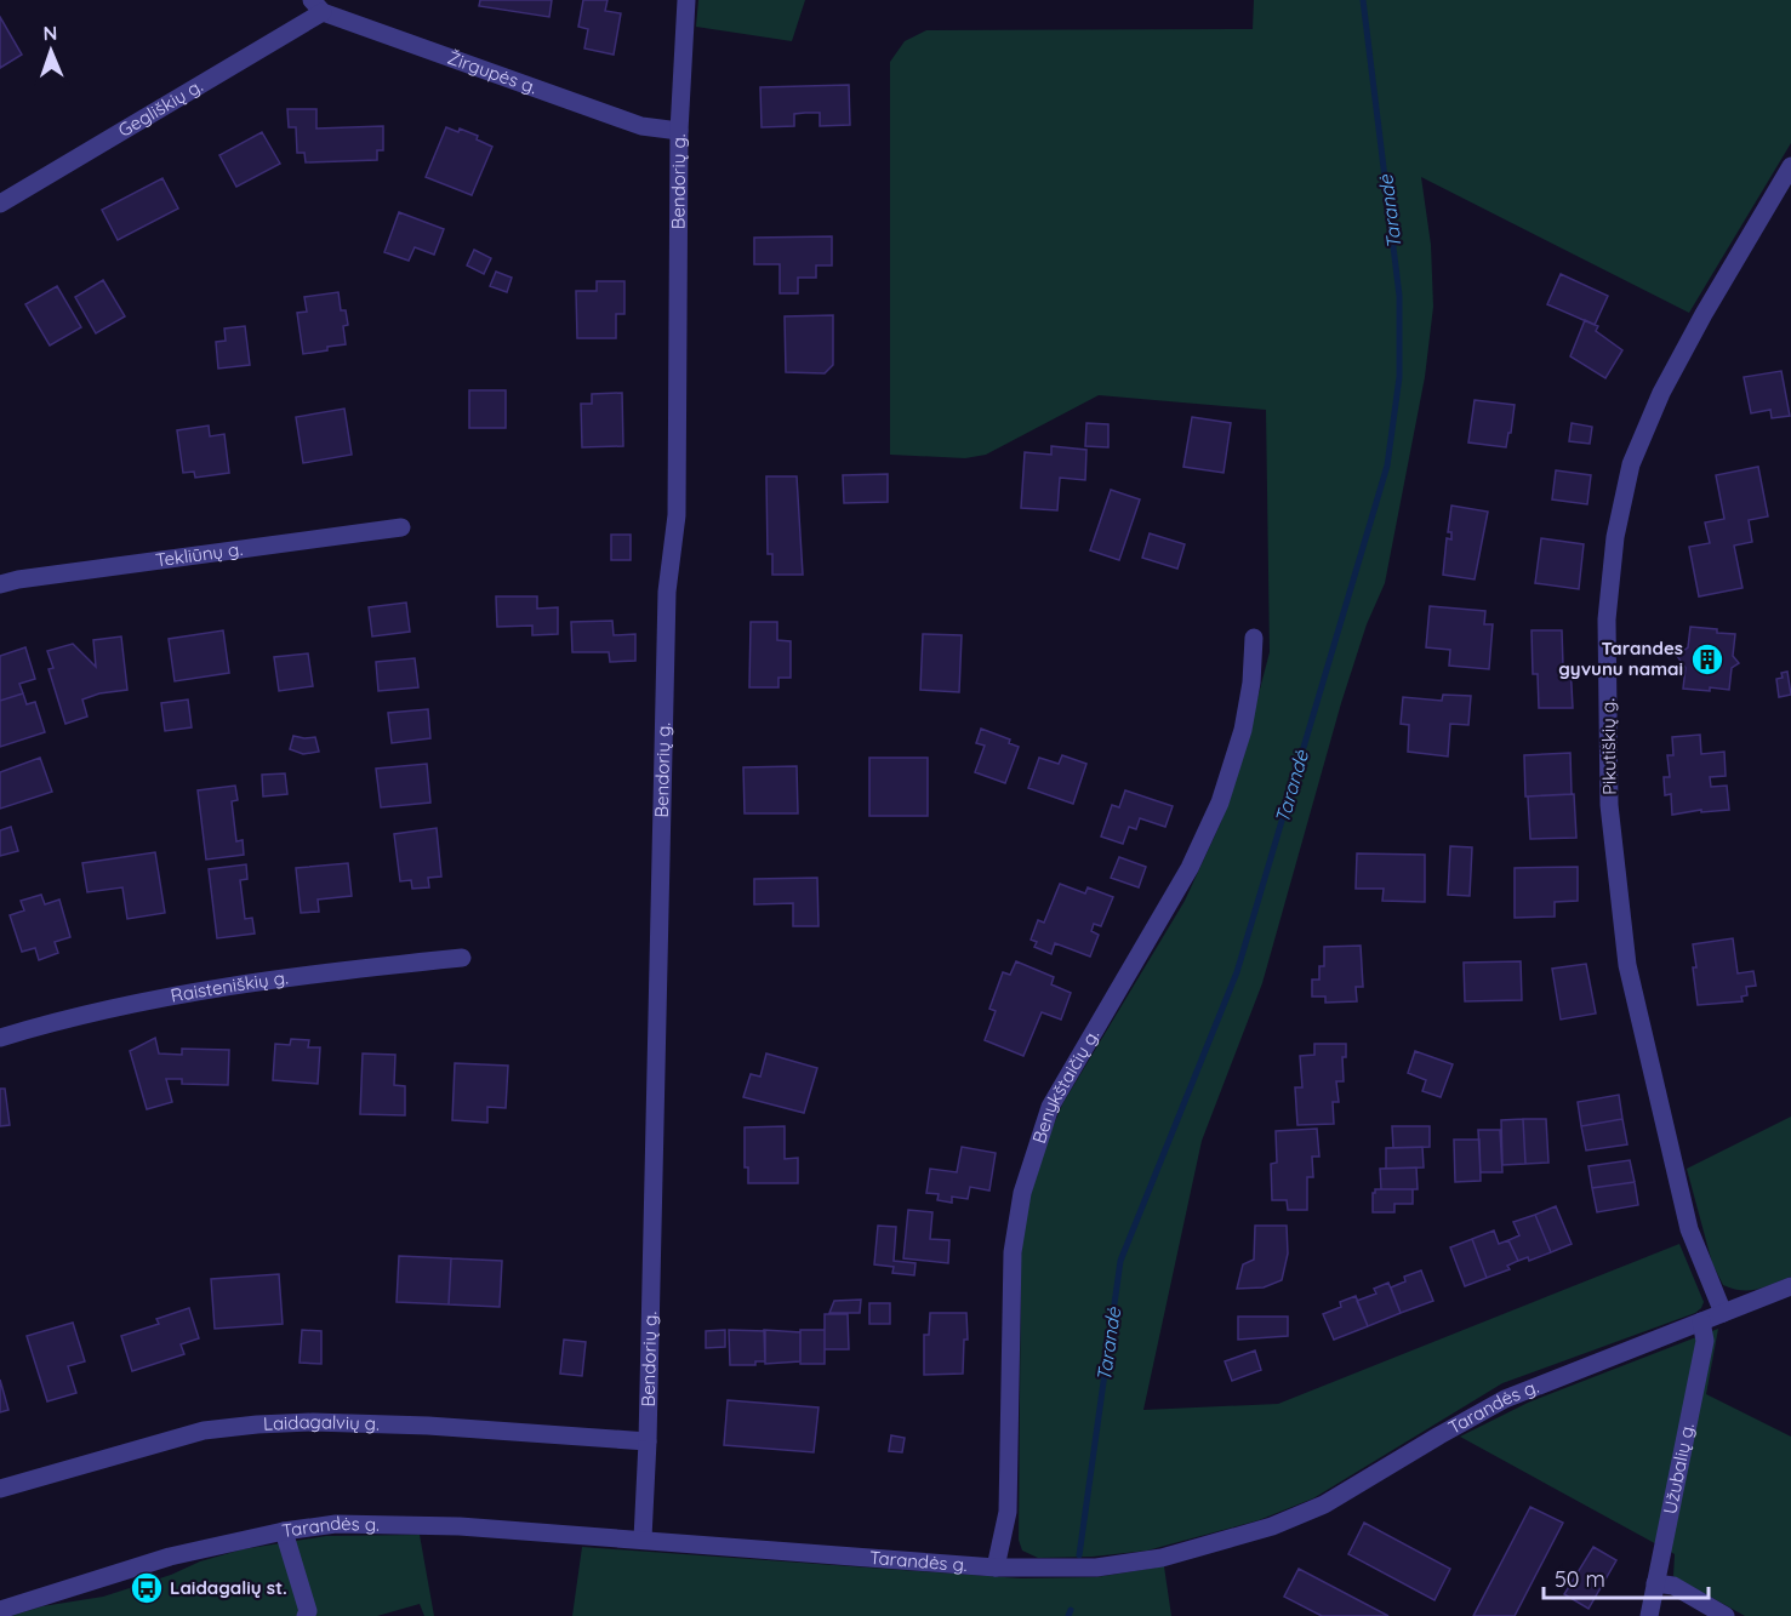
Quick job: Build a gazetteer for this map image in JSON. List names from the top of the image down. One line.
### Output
{"streets":{"street":["Žirgupės g.","Gegliškių g.","Bendorių g.","Tekliūnų g.","Pikutiškių g.","Raisteniškių g.","Benykštaičių g.","Tarandės g.","Laidagalvių g.","Užubalių g."]},"crossings":[["Žirgupės g.","Gegliškių g."],["Žirgupės g.","Bendorių g."],["Bendorių g.","Tarandės g."],["Bendorių g.","Laidagalvių g."],["Pikutiškių g.","Tarandės g."],["Benykštaičių g.","Tarandės g."],["Tarandės g.","Užubalių g."]],"water":["Tarandė"],"places":{"building":["Tarandes gyvunu namai"],"bus stop":["Laidagalių st."]},"scale_bar":"50 m","north":"top"}
